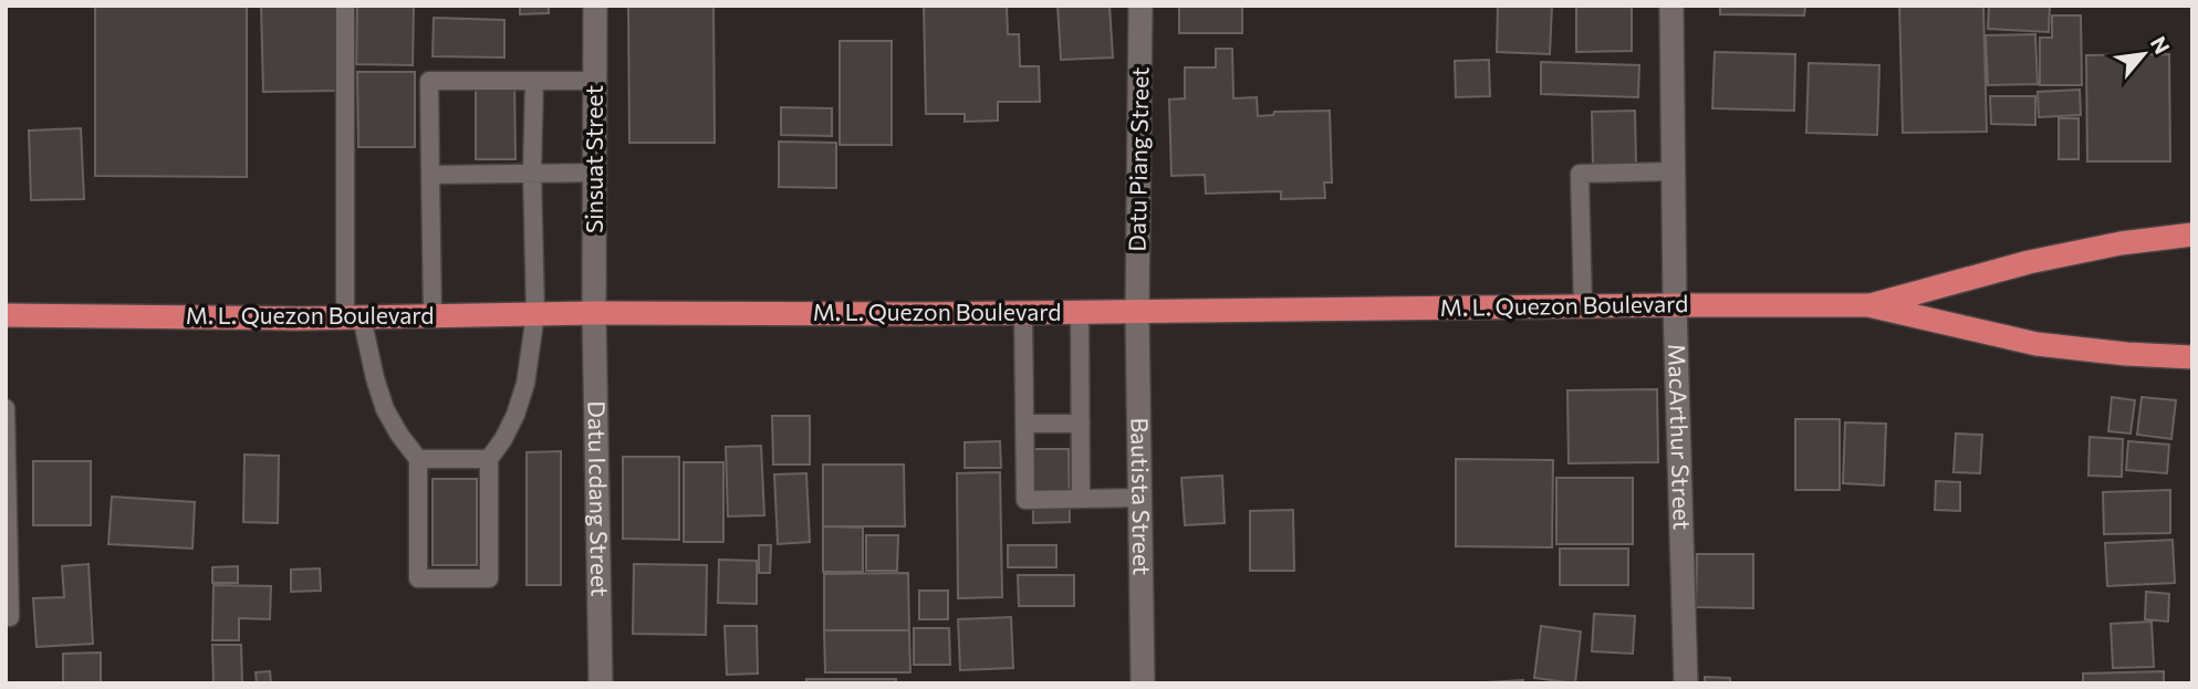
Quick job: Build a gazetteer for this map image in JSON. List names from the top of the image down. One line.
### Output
{"streets":{"highway":["M. L. Quezon Boulevard"],"street":["Sinsuat Street","Datu Piang Street","MacArthur Street","Datu Icdang Street","Bautista Street"]},"crossings":[["Sinsuat Street","M. L. Quezon Boulevard"],["Sinsuat Street","Datu Icdang Street"],["Datu Piang Street","M. L. Quezon Boulevard"],["Datu Piang Street","Bautista Street"],["M. L. Quezon Boulevard","MacArthur Street"],["M. L. Quezon Boulevard","Datu Icdang Street"],["M. L. Quezon Boulevard","Bautista Street"]],"north":"top right"}
